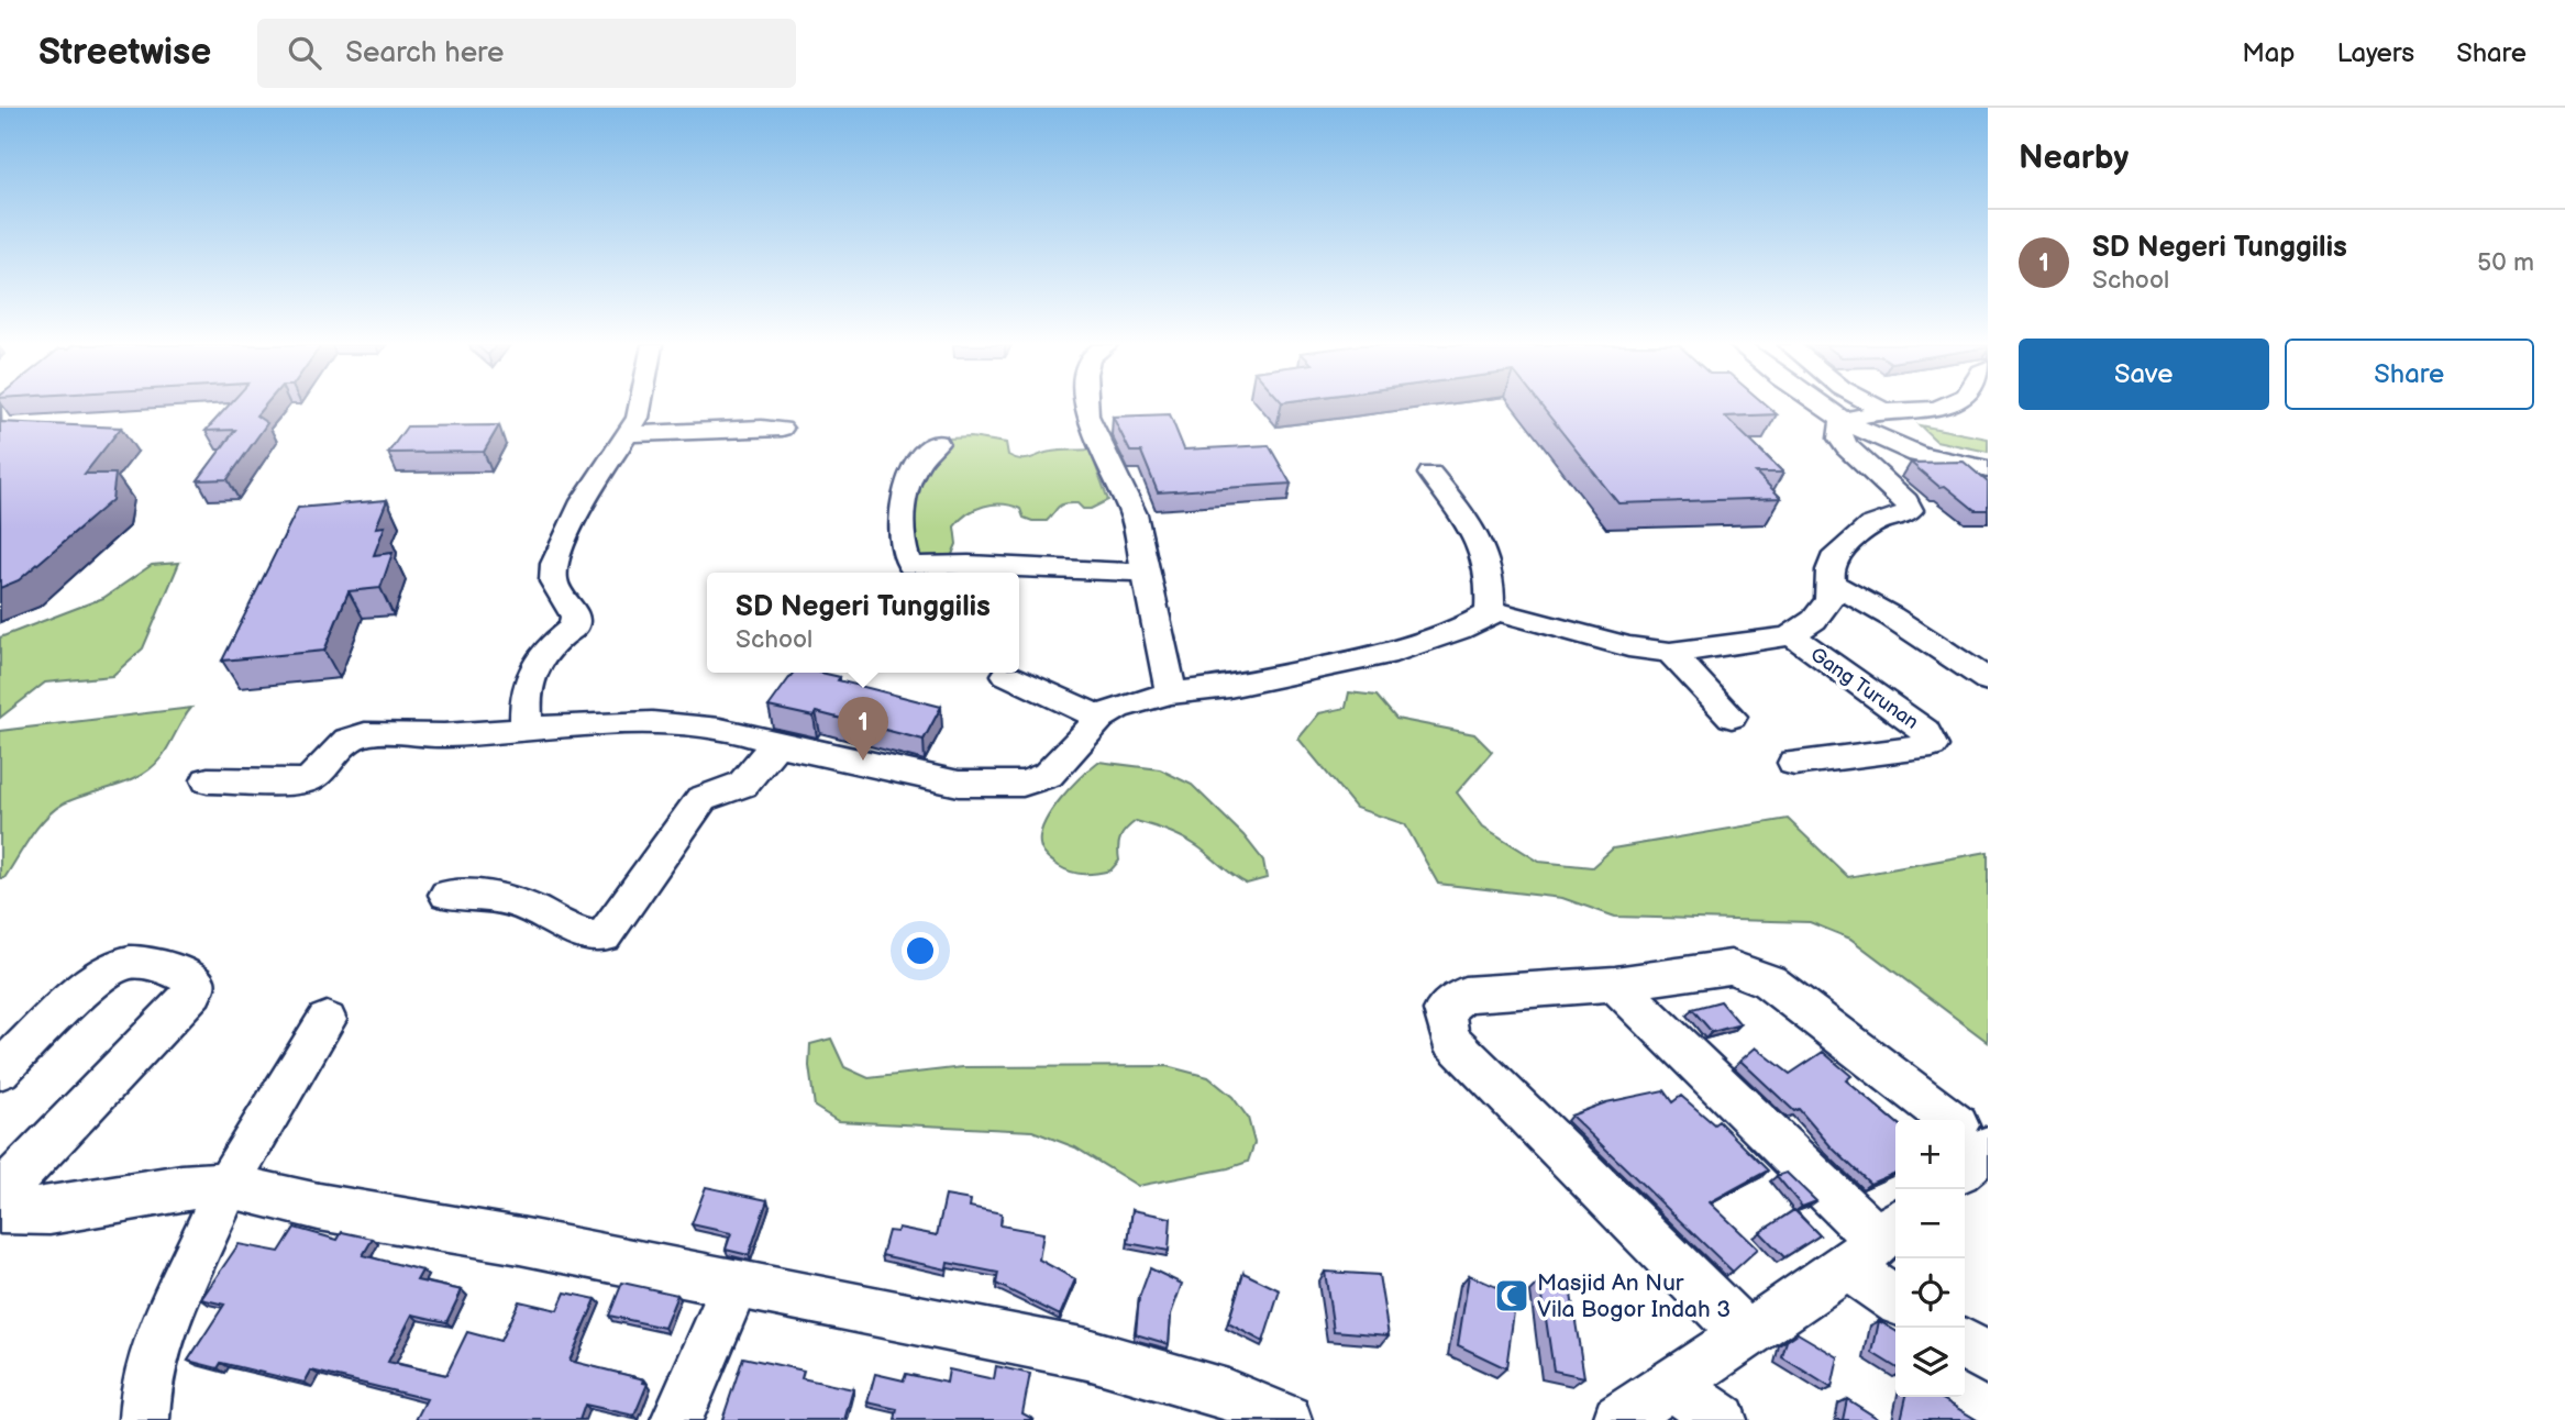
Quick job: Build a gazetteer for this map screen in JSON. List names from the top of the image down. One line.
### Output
{"streets":{"street":["Gang Turunan"]},"places":{"mosque":["Masjid An Nur Vila Bogor Indah 3"]},"page":{"header":"Streetwise","search":"Search here","nav":["Map","Layers","Share"],"heading":"Nearby","list":[{"mark":"1","name":"SD Negeri Tunggilis","note":"School","value":"50 m"}],"buttons":["Save","Share"],"popup":["SD Negeri Tunggilis","School"],"pins":"1","map_buttons":["+","−"]}}
